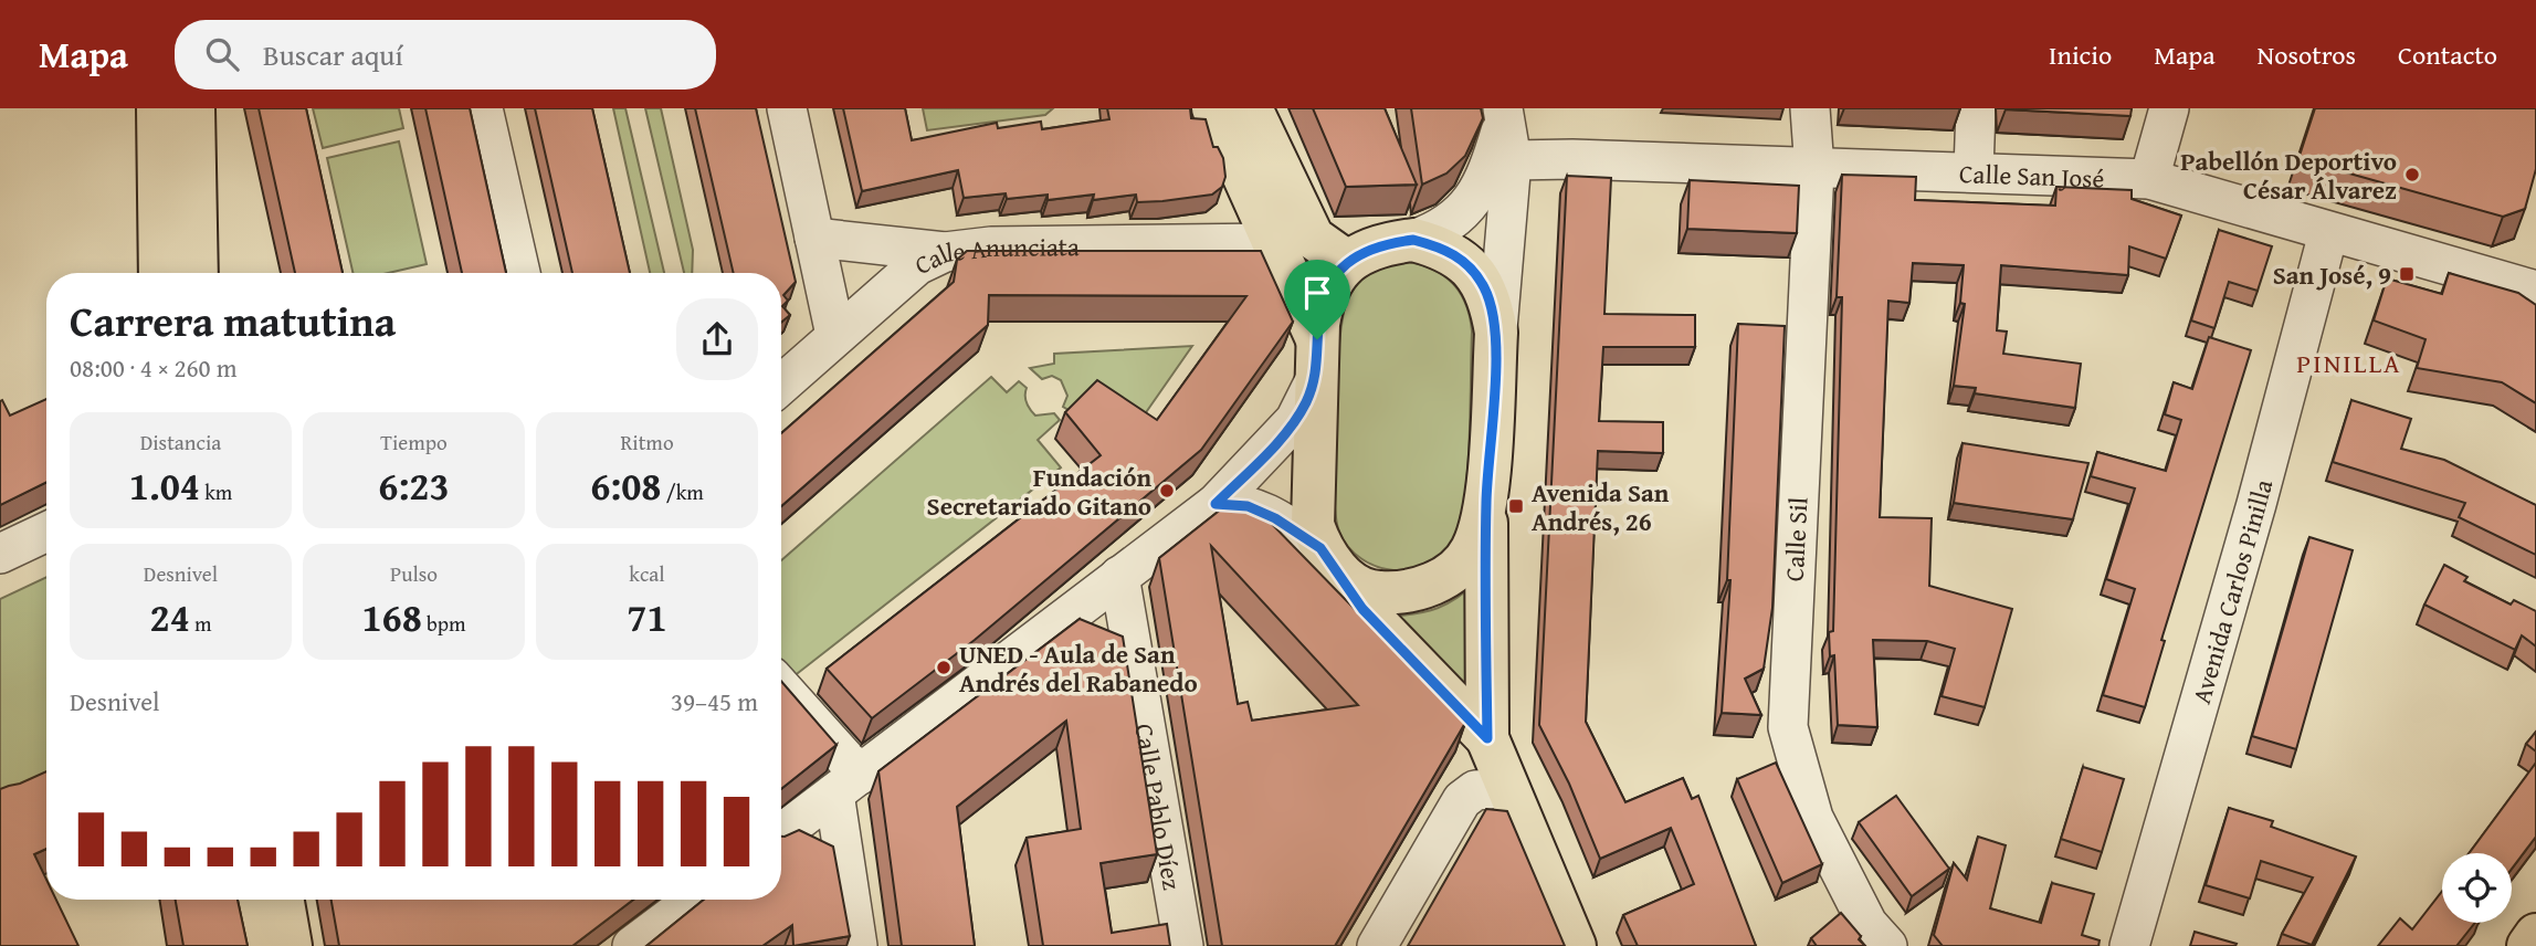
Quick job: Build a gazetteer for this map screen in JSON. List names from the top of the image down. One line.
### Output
{"streets":{"street":["Calle San José","Calle Anunciata","Calle Sil","Avenida Carlos Pinilla","Calle Pablo Díez"]},"crossings":[["Calle San José","Calle Sil"],["Calle San José","Avenida Carlos Pinilla"]],"districts":["PINILLA"],"places":{"other":["Pabellón Deportivo César Álvarez","Fundación Secretariado Gitano","UNED - Aula de San Andrés del Rabanedo"],"transit":["San José, 9","Avenida San Andrés, 26"]},"page":{"header":"Mapa","search":"Buscar aquí","nav":["Inicio","Mapa","Nosotros","Contacto"],"heading":["Carrera matutina","08:00 · 4 × 260 m"],"stats":[["Distancia","1.04 km"],["Tiempo","6:23"],["Ritmo","6:08 /km"],["Desnivel","24 m"],["Pulso","168 bpm"],["kcal","71"]],"chart":["Desnivel","39–45 m"]}}
